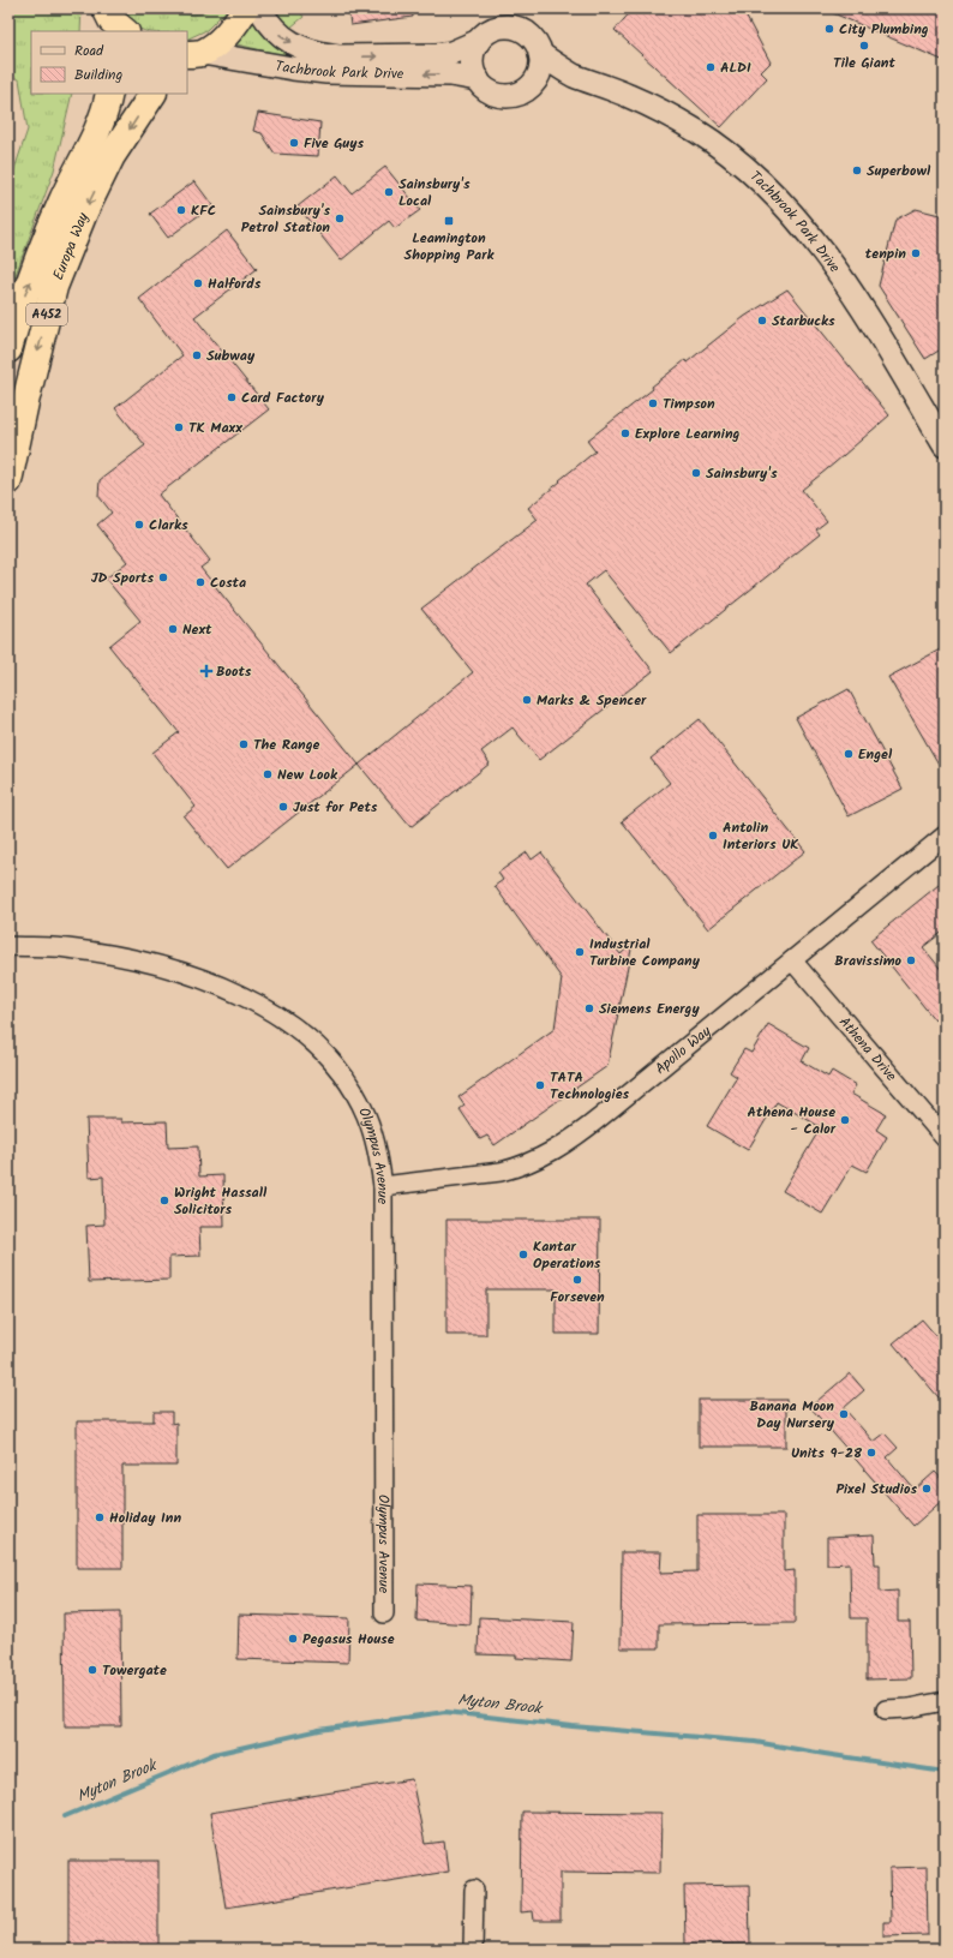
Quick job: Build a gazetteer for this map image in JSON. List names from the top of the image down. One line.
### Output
{"streets":{"highway":["Europa Way","A452"],"street":["Tachbrook Park Drive","Athena Drive","Apollo Way","Olympus Avenue"]},"crossings":[["Athena Drive","Apollo Way"],["Apollo Way","Olympus Avenue"]],"water":["Myton Brook"],"places":{"other":["City Plumbing","Tile Giant","ALDI","Five Guys","Superbowl","Sainsbury's Local","KFC","Sainsbury's Petrol Station","tenpin","Halfords","Starbucks","Subway","Card Factory","Timpson","TK Maxx","Explore Learning","Sainsbury's","Clarks","JD Sports","Costa","Next","Marks & Spencer","The Range","Engel","New Look","Just for Pets","Antolin Interiors UK","Industrial Turbine Company","Bravissimo","Siemens Energy","TATA Technologies","Athena House - Calor","Wright Hassall Solicitors","Kantar Operations","Forseven","Banana Moon Day Nursery","Units 9-28","Pixel Studios","Holiday Inn","Pegasus House","Towergate"],"transit":["Leamington Shopping Park"],"health":["Boots"]},"legend":["Road","Building"]}
